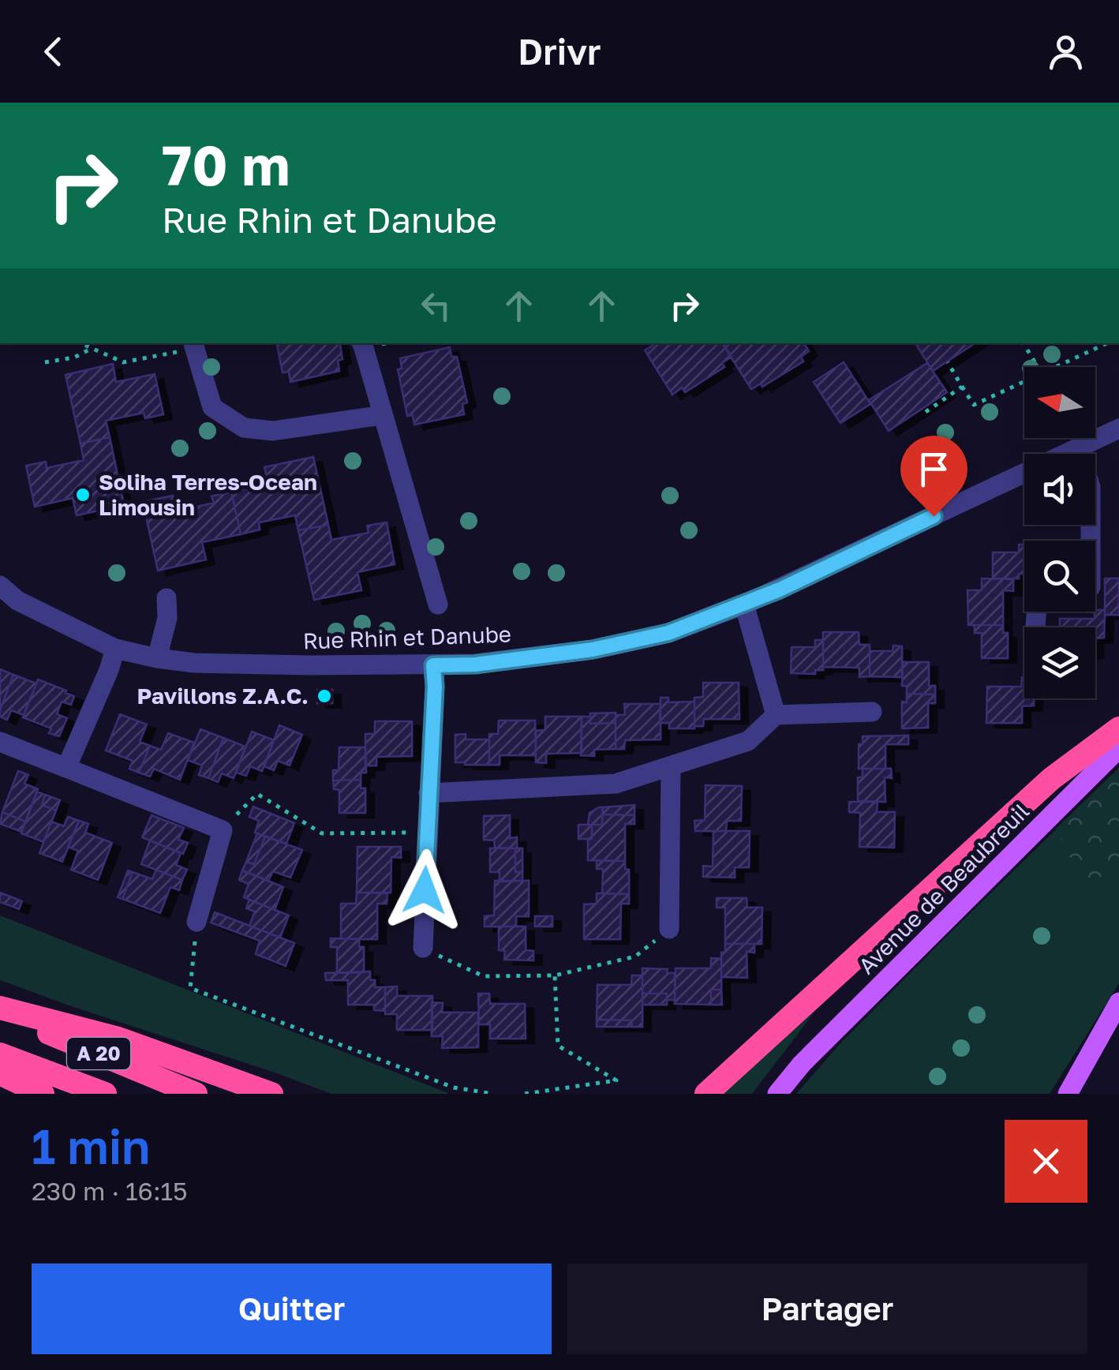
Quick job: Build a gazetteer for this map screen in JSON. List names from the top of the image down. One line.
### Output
{"streets":{"highway":["A 20"],"main road":["Avenue de Beaubreuil"],"street":["Rue Rhin et Danube"]},"places":["Soliha Terres-Ocean Limousin","Pavillons Z.A.C."],"north":"left","page":{"header":"Drivr","turn":["70 m","Rue Rhin et Danube"],"heading":["1 min","230 m · 16:15"],"buttons":["Quitter","Partager"]}}
